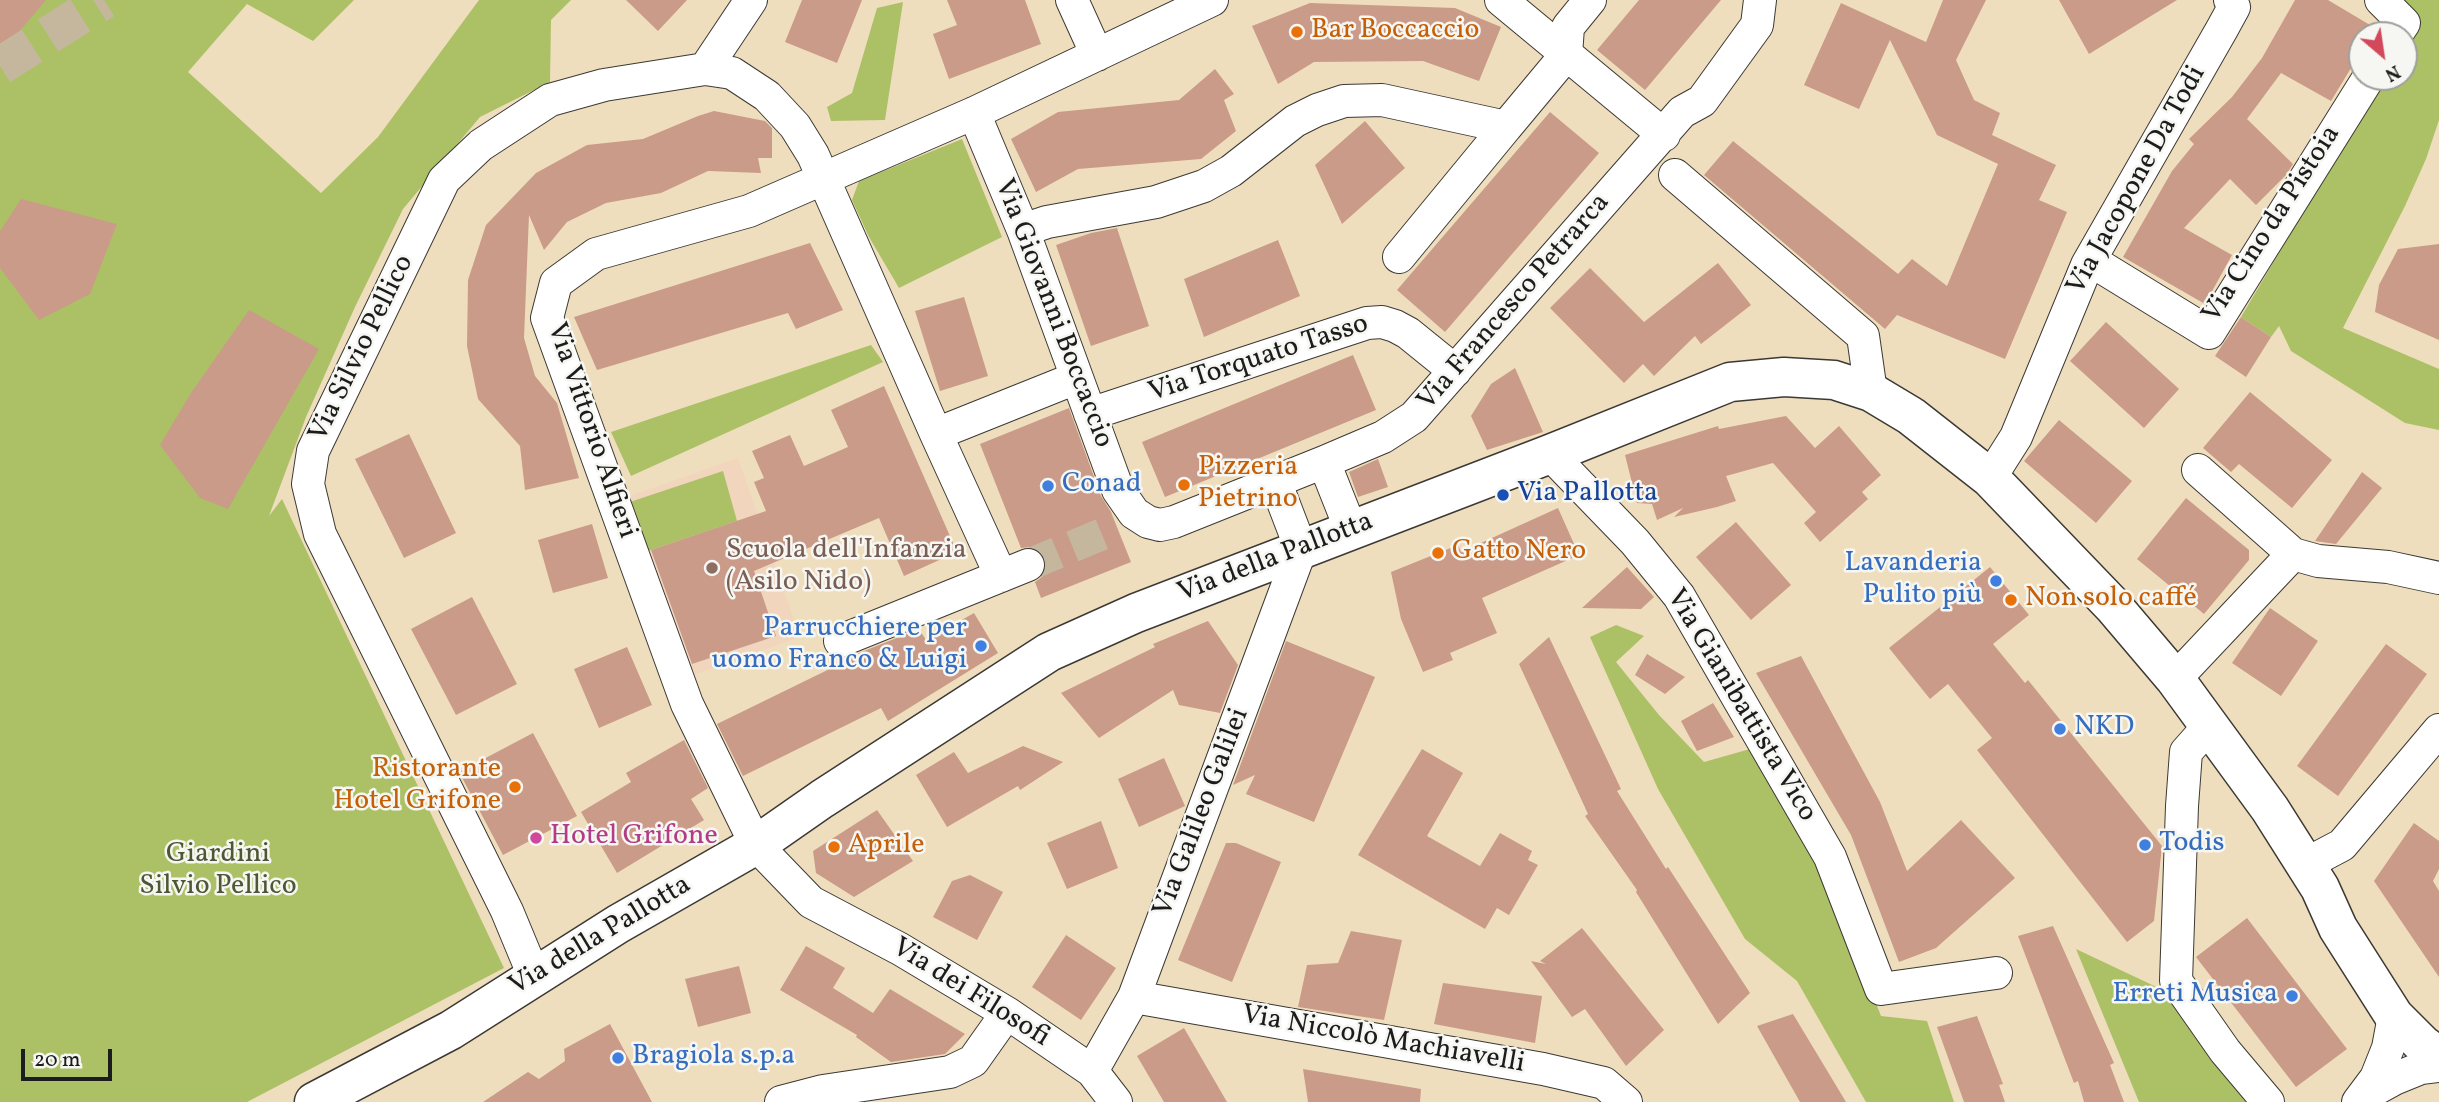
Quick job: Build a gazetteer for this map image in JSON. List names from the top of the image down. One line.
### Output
{"streets":{"main road":["Via della Pallotta"],"street":["Via Jacopone Da Todi","Via Cino da Pistoia","Via Francesco Petrarca","Via Giovanni Boccaccio","Via Silvio Pellico","Via Torquato Tasso","Via Vittorio Alfieri","Via Gianibattista Vico","Via Galileo Galilei","Via dei Filosofi","Via Niccolò Machiavelli"]},"crossings":[["Via Jacopone Da Todi","Via Cino da Pistoia"],["Via Jacopone Da Todi","Via della Pallotta"],["Via Francesco Petrarca","Via Giovanni Boccaccio"],["Via Francesco Petrarca","Via Torquato Tasso"],["Via Giovanni Boccaccio","Via Torquato Tasso"],["Via Silvio Pellico","Via della Pallotta"],["Via Vittorio Alfieri","Via della Pallotta"],["Via Vittorio Alfieri","Via dei Filosofi"],["Via della Pallotta","Via Gianibattista Vico"],["Via della Pallotta","Via Galileo Galilei"],["Via Galileo Galilei","Via dei Filosofi"],["Via Galileo Galilei","Via Niccolò Machiavelli"]],"parks":["Giardini Silvio Pellico"],"places":["Bar Boccaccio","Pizzeria Pietrino","Conad","Via Pallotta","Gatto Nero","Scuola dell'Infanzia (Asilo Nido)","Lavanderia Pulito più","Non solo caffé","Parrucchiere per uomo Franco & Luigi","NKD","Ristorante Hotel Grifone","Hotel Grifone","Todis","Aprile","Erreti Musica","Bragiola s.p.a"],"scale_bar":"20 m","north":"bottom right"}
